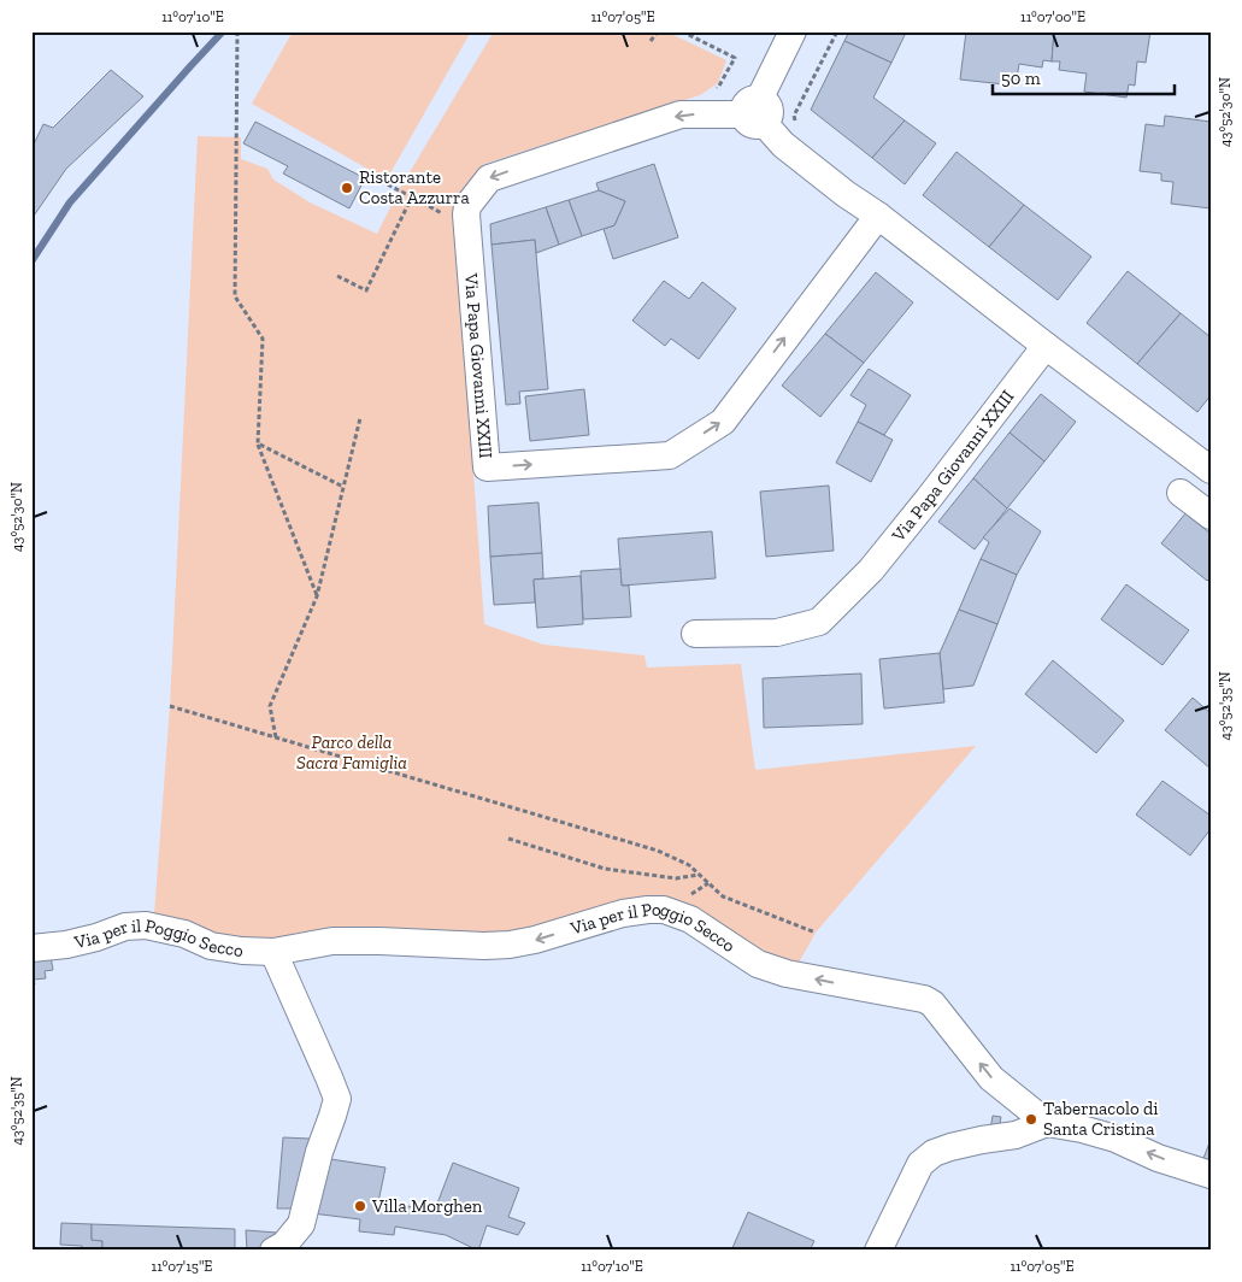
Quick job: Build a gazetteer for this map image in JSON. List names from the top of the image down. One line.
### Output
{"streets":{"street":["Via Papa Giovanni XXIII","Via per il Poggio Secco"]},"one_way":["Via per il Poggio Secco"],"parks":["Parco della Sacra Famiglia"],"places":["Ristorante Costa Azzurra","Tabernacolo di Santa Cristina","Villa Morghen"],"scale_bar":"50 m","coordinates":["11°07'10\"E","11°07'05\"E","11°07'00\"E","43°52'30\"N","43°52'35\"N","11°07'15\"E"]}
